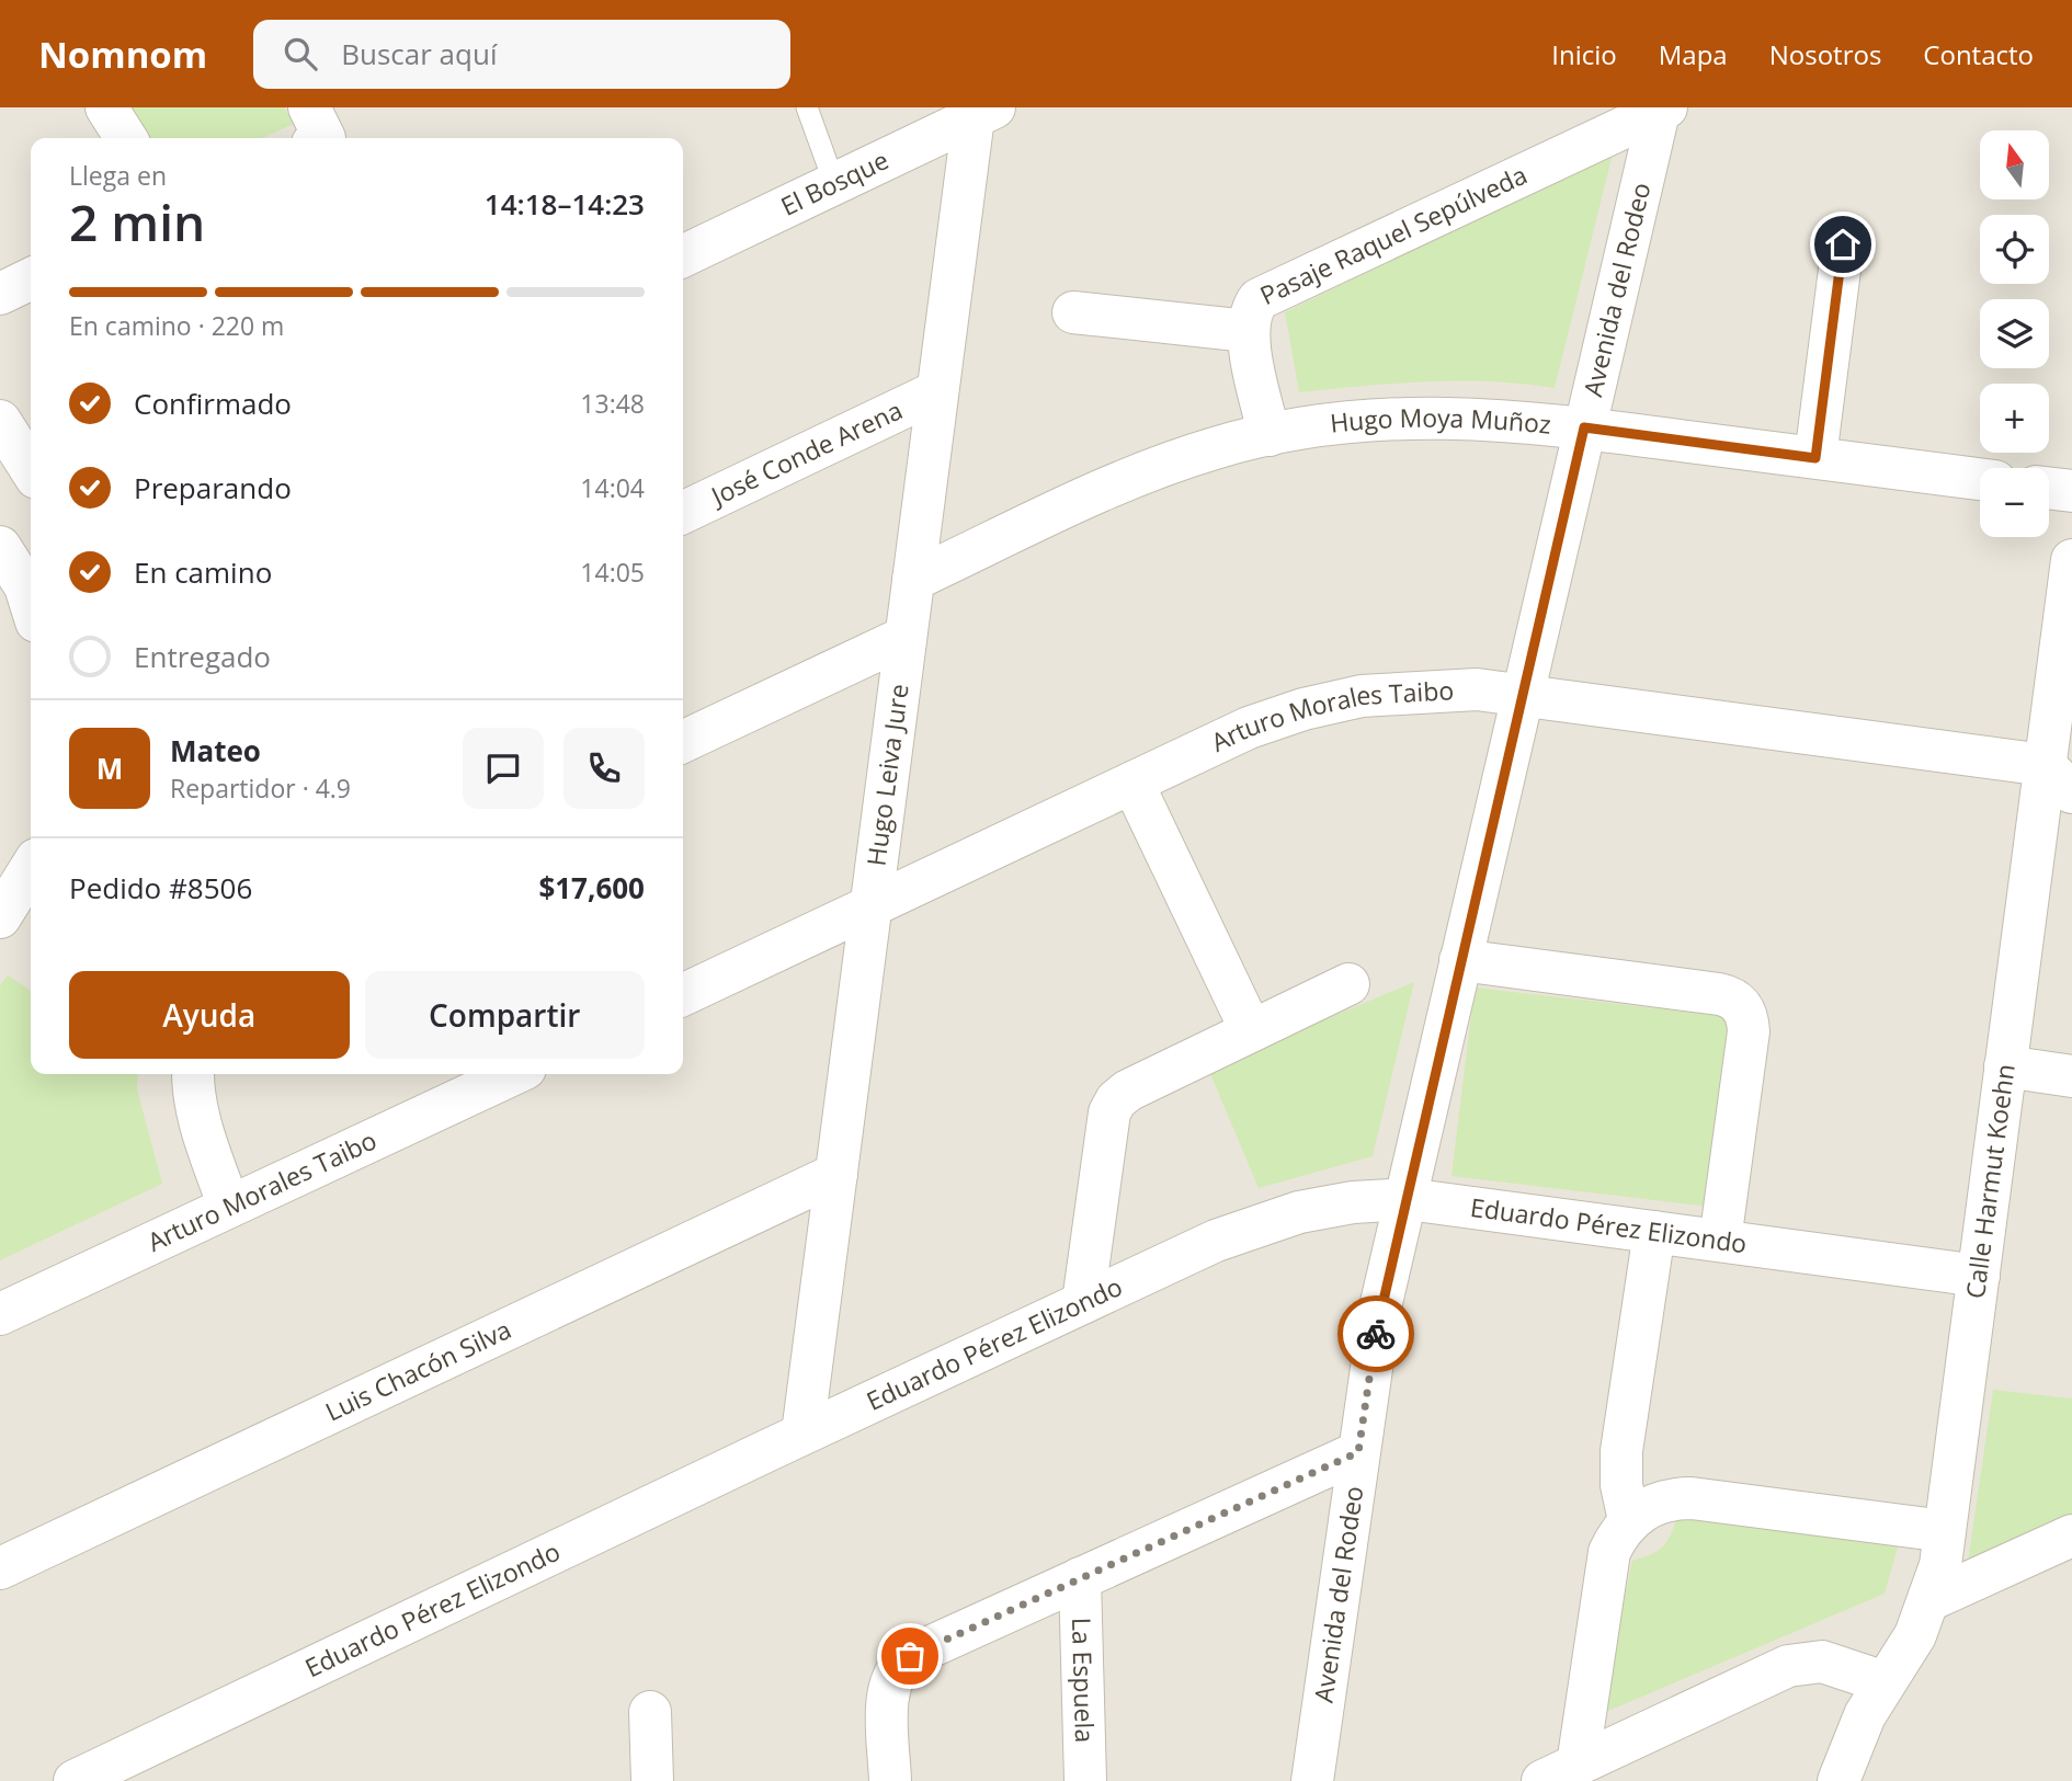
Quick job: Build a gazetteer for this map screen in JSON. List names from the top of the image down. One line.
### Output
{"streets":{"street":["El Bosque","Pasaje Raquel Sepúlveda","Avenida del Rodeo","Hugo Moya Muñoz","José Conde Arena","Arturo Morales Taibo","Hugo Leiva Jure","Calle Harmut Koehn","Eduardo Pérez Elizondo","Luis Chacón Silva","La Espuela"]},"crossings":[["El Bosque","Hugo Leiva Jure"],["Pasaje Raquel Sepúlveda","Avenida del Rodeo"],["Pasaje Raquel Sepúlveda","Hugo Moya Muñoz"],["Avenida del Rodeo","Hugo Moya Muñoz"],["Avenida del Rodeo","Arturo Morales Taibo"],["Avenida del Rodeo","Eduardo Pérez Elizondo"],["Hugo Moya Muñoz","Hugo Leiva Jure"],["José Conde Arena","Hugo Leiva Jure"],["Arturo Morales Taibo","Hugo Leiva Jure"],["Arturo Morales Taibo","Calle Harmut Koehn"],["Hugo Leiva Jure","Eduardo Pérez Elizondo"],["Hugo Leiva Jure","Luis Chacón Silva"],["Calle Harmut Koehn","Eduardo Pérez Elizondo"]],"north":"top","page":{"header":"Nomnom","search":"Buscar aquí","nav":["Inicio","Mapa","Nosotros","Contacto"],"map_buttons":["+","−"],"heading":["2 min","Llega en","14:18–14:23"],"panel":["Mateo","Repartidor · 4.9","Pedido #8506","$17,600"],"bar":"En camino · 220 m","list":[["Confirmado","13:48"],["Preparando","14:04"],["En camino","14:05"],"Entregado"],"round":"M","buttons":["Ayuda","Compartir"]}}
